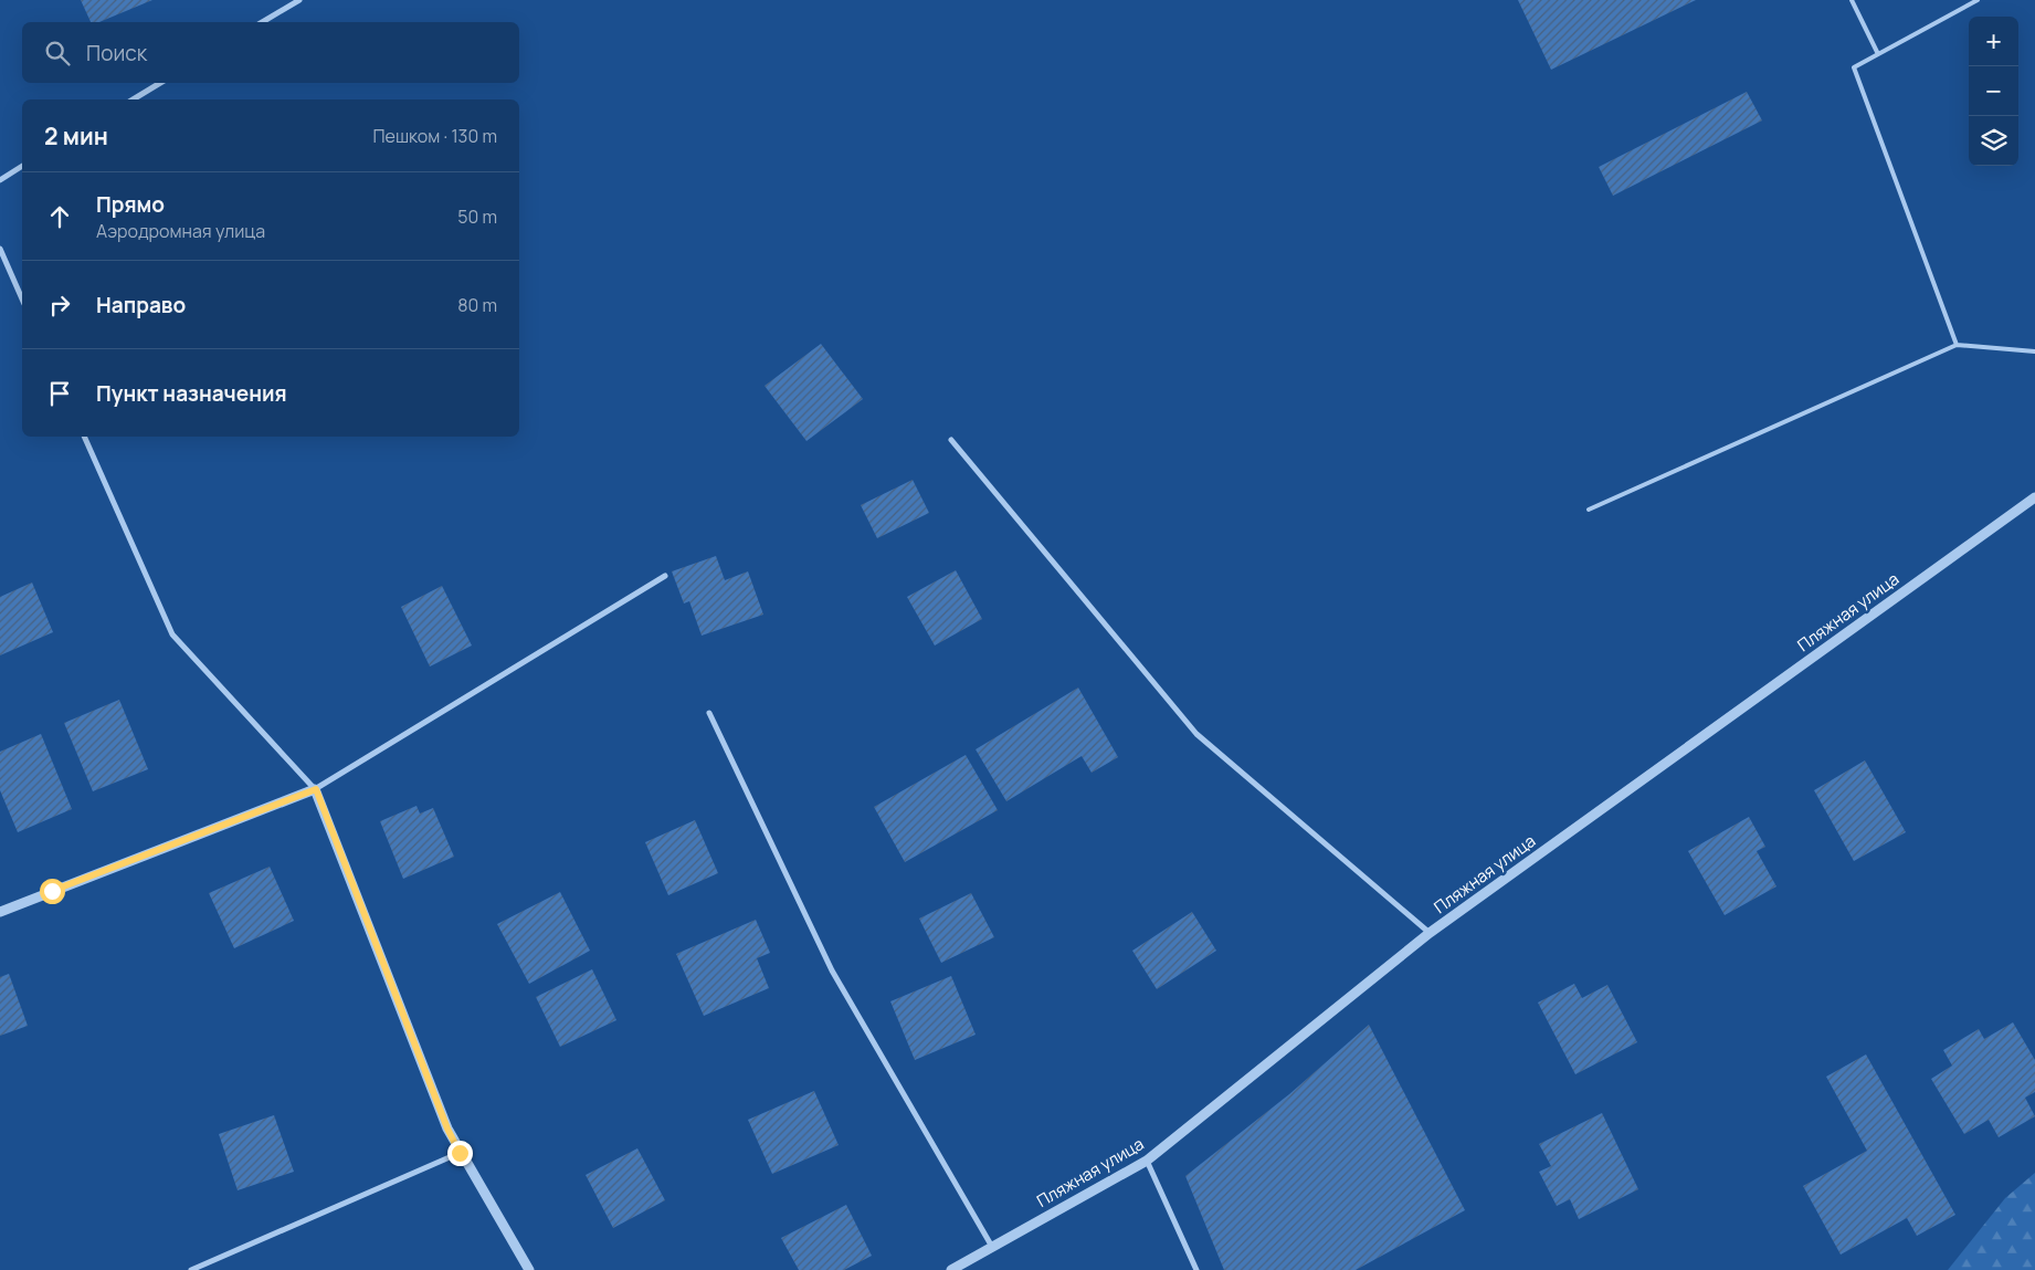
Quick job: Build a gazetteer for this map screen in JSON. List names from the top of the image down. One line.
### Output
{"streets":{"street":["Пляжная улица"]},"page":{"map_buttons":["+","−"],"search":"Поиск","heading":["2 мин","Пешком · 130 m"],"list":[["Прямо","Аэродромная улица","50 m"],["Направо","80 m"],"Пункт назначения"]}}
